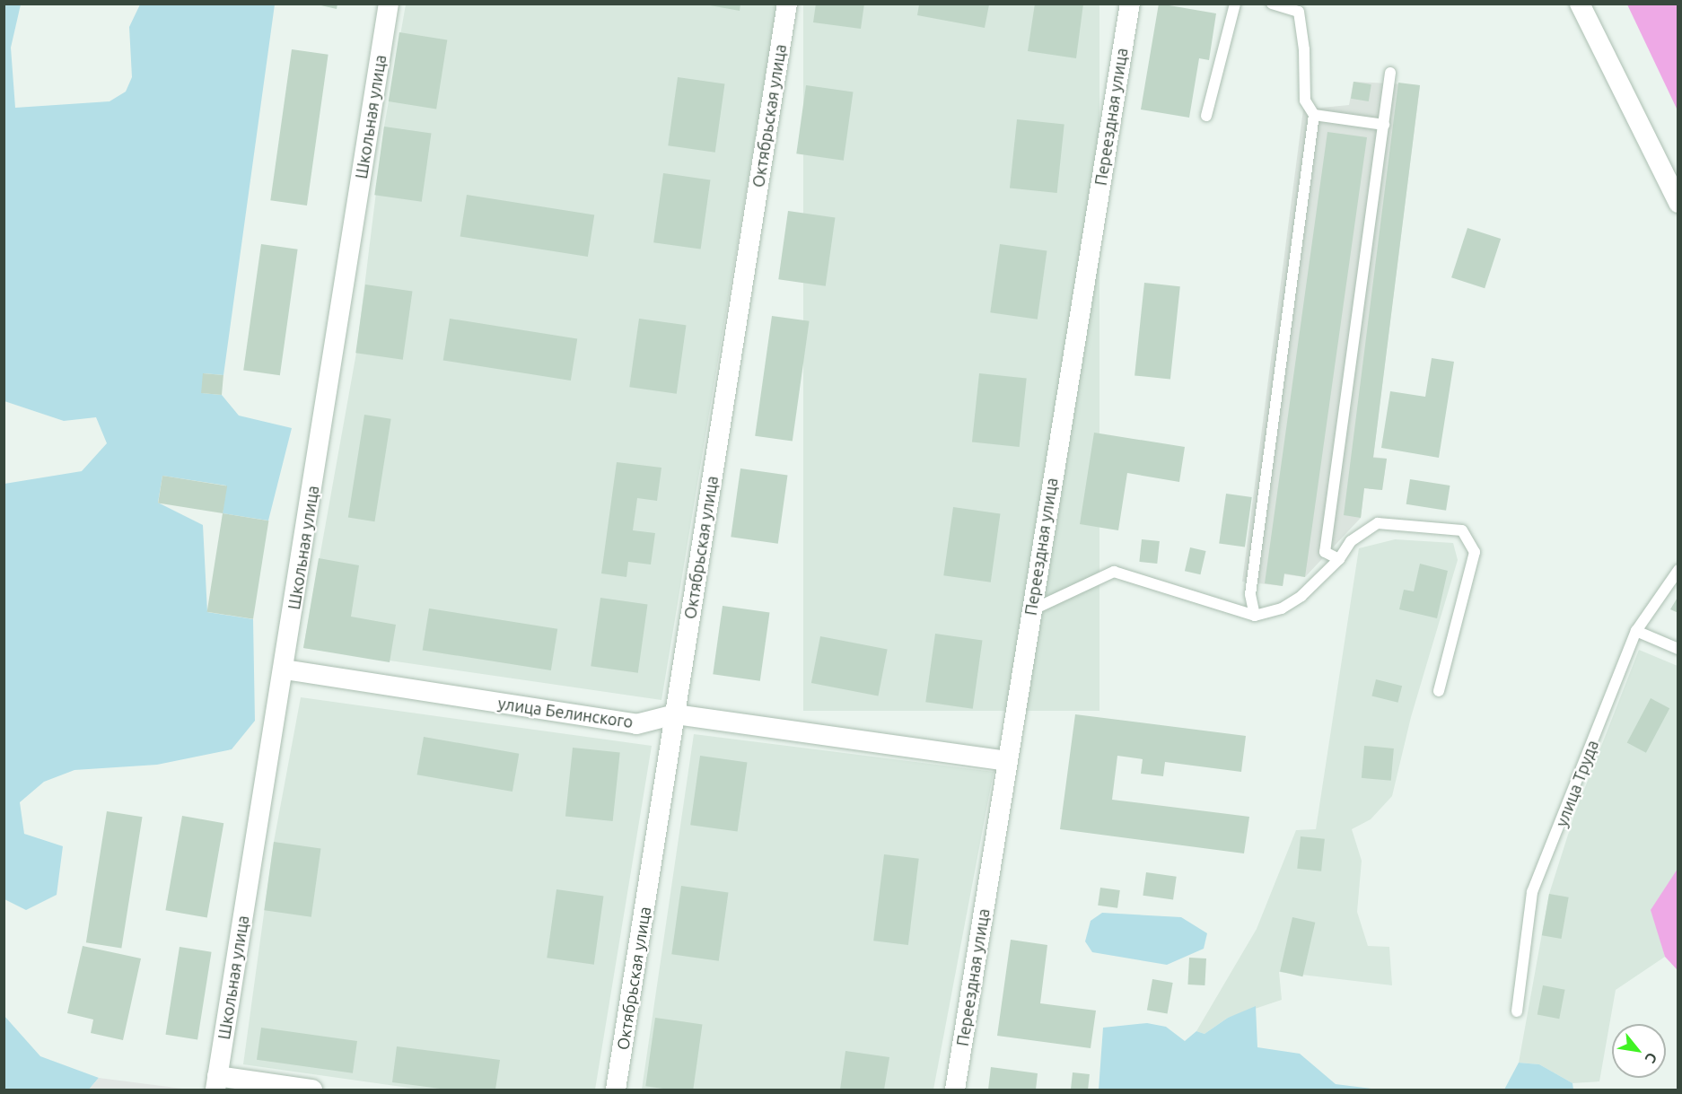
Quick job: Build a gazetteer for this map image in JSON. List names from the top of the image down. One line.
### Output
{"streets":{"street":["Октябрьская улица","Школьная улица","Переездная улица","улица Белинского"],"lane":["улица Труда"]},"crossings":[["Октябрьская улица","улица Белинского"],["Школьная улица","улица Белинского"],["Переездная улица","улица Белинского"]],"north":"bottom right"}
